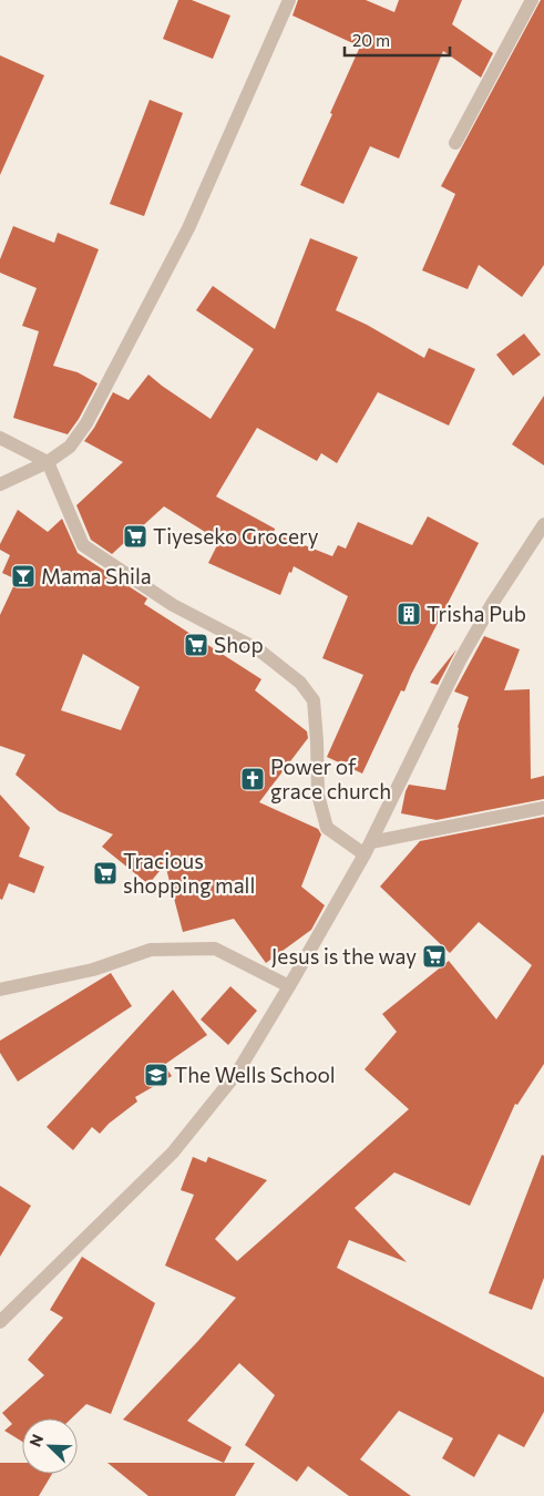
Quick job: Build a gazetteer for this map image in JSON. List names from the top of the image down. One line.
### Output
{"places":{"supermarket":["Tiyeseko Grocery","Shop","Tracious shopping mall","Jesus is the way"],"bar":["Mama Shila"],"building":["Trisha Pub"],"church":["Power of grace church"],"school or university":["The Wells School"]},"scale_bar":"20 m","north":"top left"}
